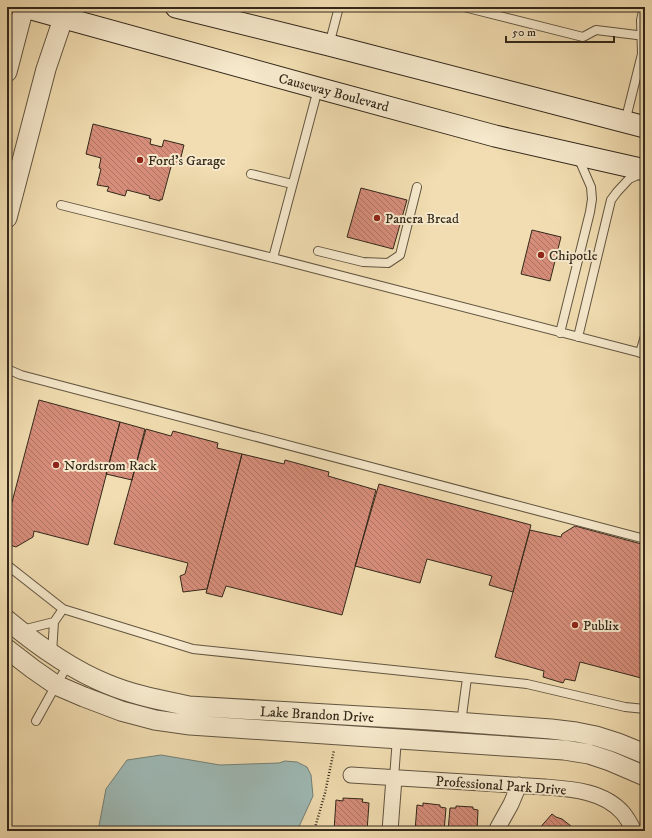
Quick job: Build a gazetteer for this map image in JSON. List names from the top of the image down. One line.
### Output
{"streets":{"main road":["Causeway Boulevard"],"street":["Lake Brandon Drive","Professional Park Drive"]},"places":["Ford's Garage","Panera Bread","Chipotle","Nordstrom Rack","Publix"],"scale_bar":"50 m"}
